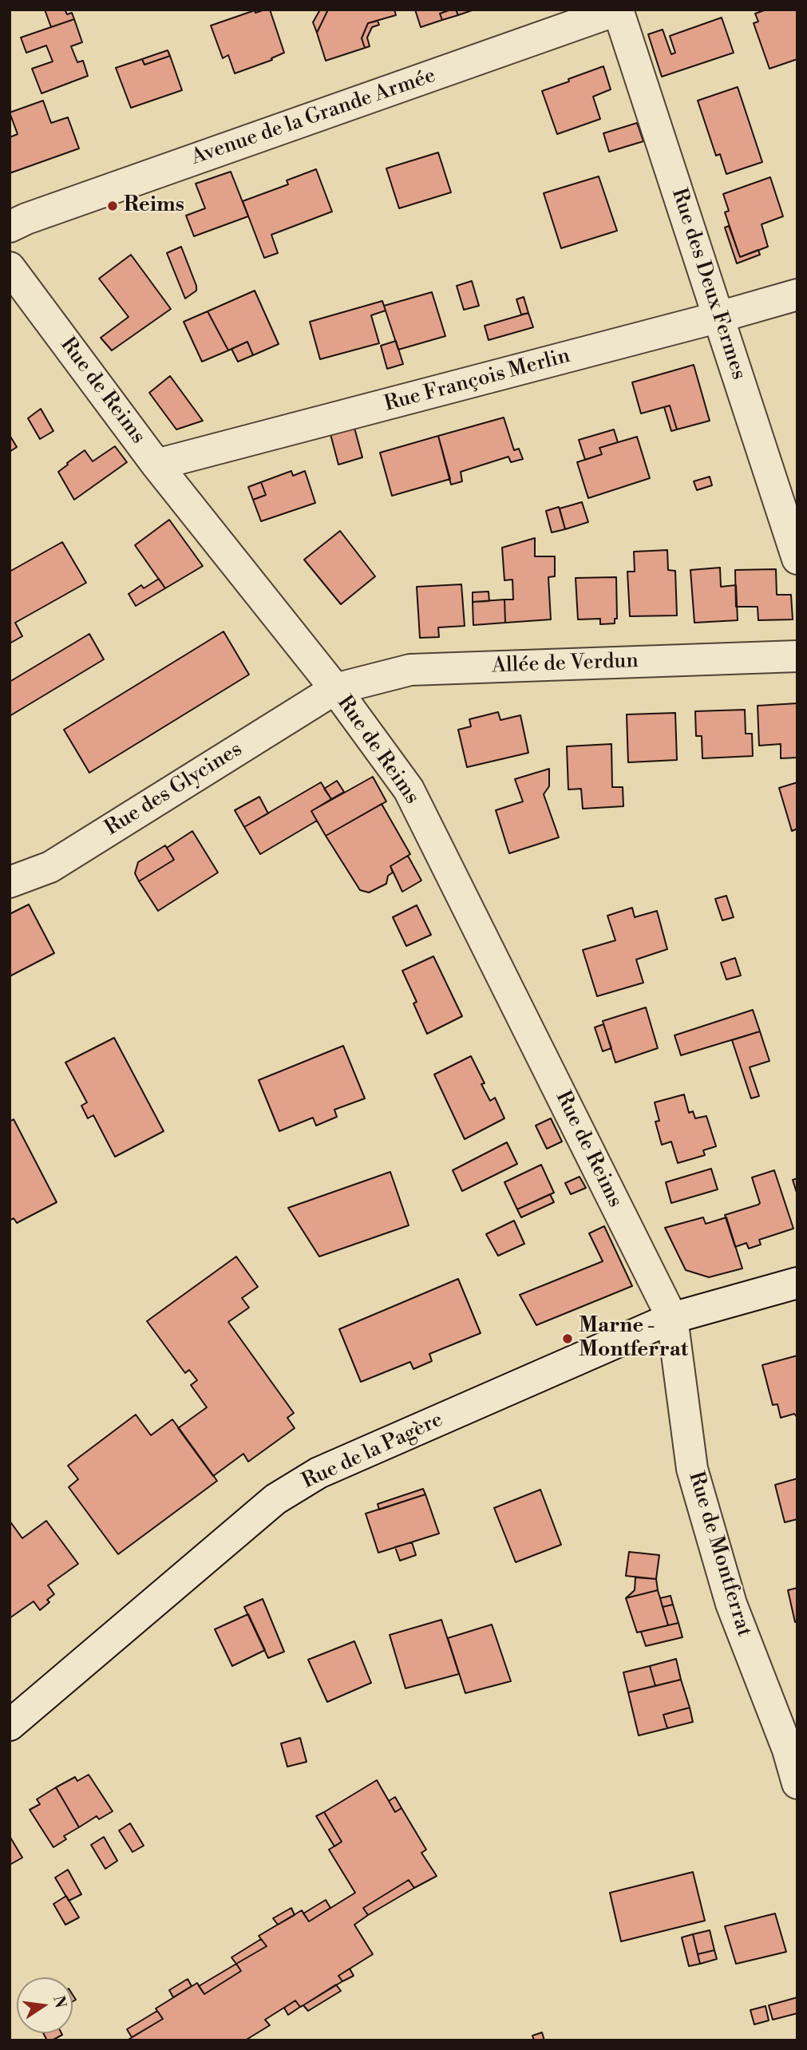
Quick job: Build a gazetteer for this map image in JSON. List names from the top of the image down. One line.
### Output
{"streets":{"street":["Avenue de la Grande Armée","Rue des Deux Fermes","Rue François Merlin","Rue de Reims","Allée de Verdun","Rue des Glycines","Rue de la Pagère","Rue de Montferrat"]},"crossings":[["Avenue de la Grande Armée","Rue des Deux Fermes"],["Rue des Deux Fermes","Rue François Merlin"],["Rue François Merlin","Rue de Reims"],["Rue de Reims","Allée de Verdun"],["Rue de Reims","Rue des Glycines"],["Rue de Reims","Rue de la Pagère"],["Rue de Reims","Rue de Montferrat"],["Allée de Verdun","Rue des Glycines"],["Rue de la Pagère","Rue de Montferrat"]],"places":["Reims","Marne - Montferrat"],"north":"right"}
